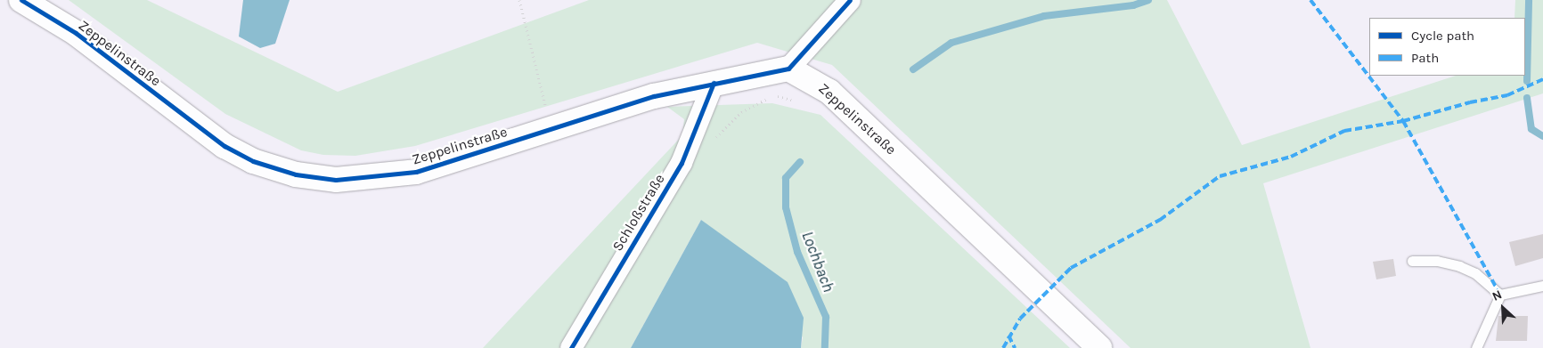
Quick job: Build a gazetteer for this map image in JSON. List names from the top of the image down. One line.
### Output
{"streets":{"street":["Zeppelinstraße","Schloßstraße"]},"crossings":[["Zeppelinstraße","Schloßstraße"]],"water":["Lochbach"],"legend":["Cycle path","Path"],"north":"top left"}
